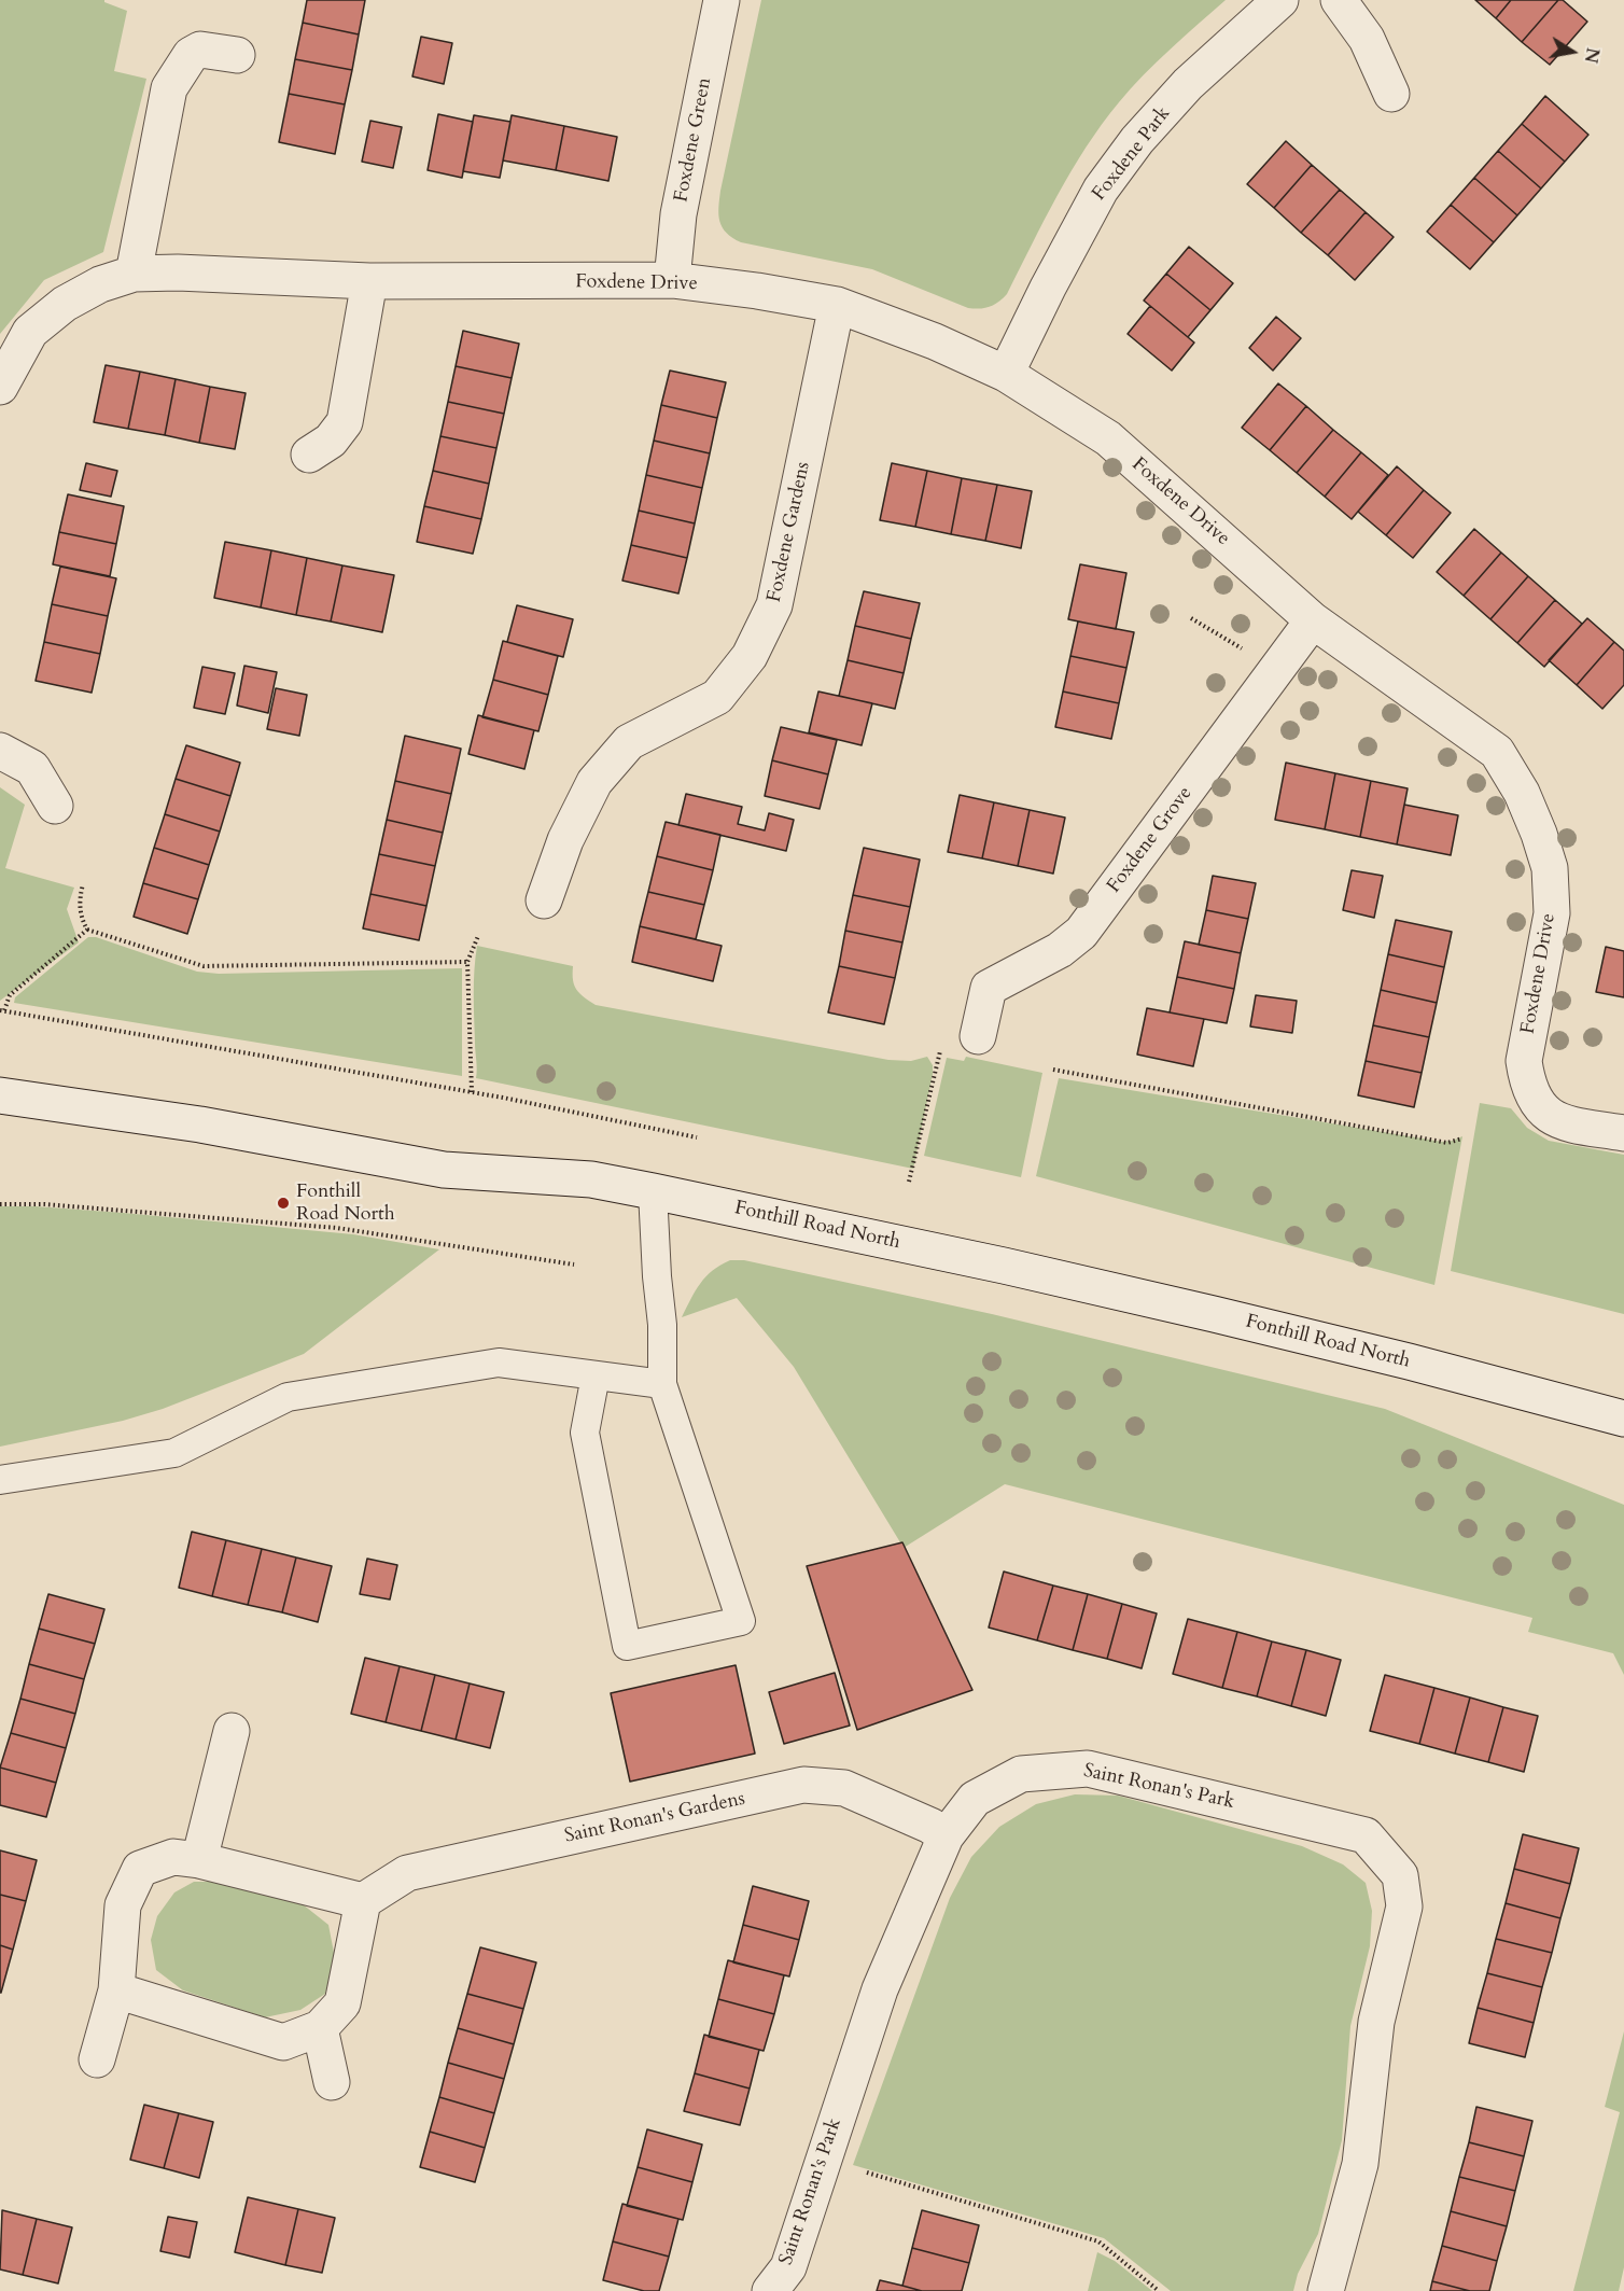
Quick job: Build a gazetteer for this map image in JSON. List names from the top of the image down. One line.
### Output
{"streets":{"street":["Foxdene Green","Foxdene Park","Foxdene Drive","Foxdene Gardens","Foxdene Grove","Fonthill Road North","Saint Ronan's Park","Saint Ronan's Gardens"]},"crossings":[["Foxdene Green","Foxdene Drive"],["Foxdene Park","Foxdene Drive"],["Foxdene Drive","Foxdene Gardens"],["Foxdene Drive","Foxdene Grove"],["Saint Ronan's Park","Saint Ronan's Gardens"]],"places":["Fonthill Road North"],"north":"right"}
